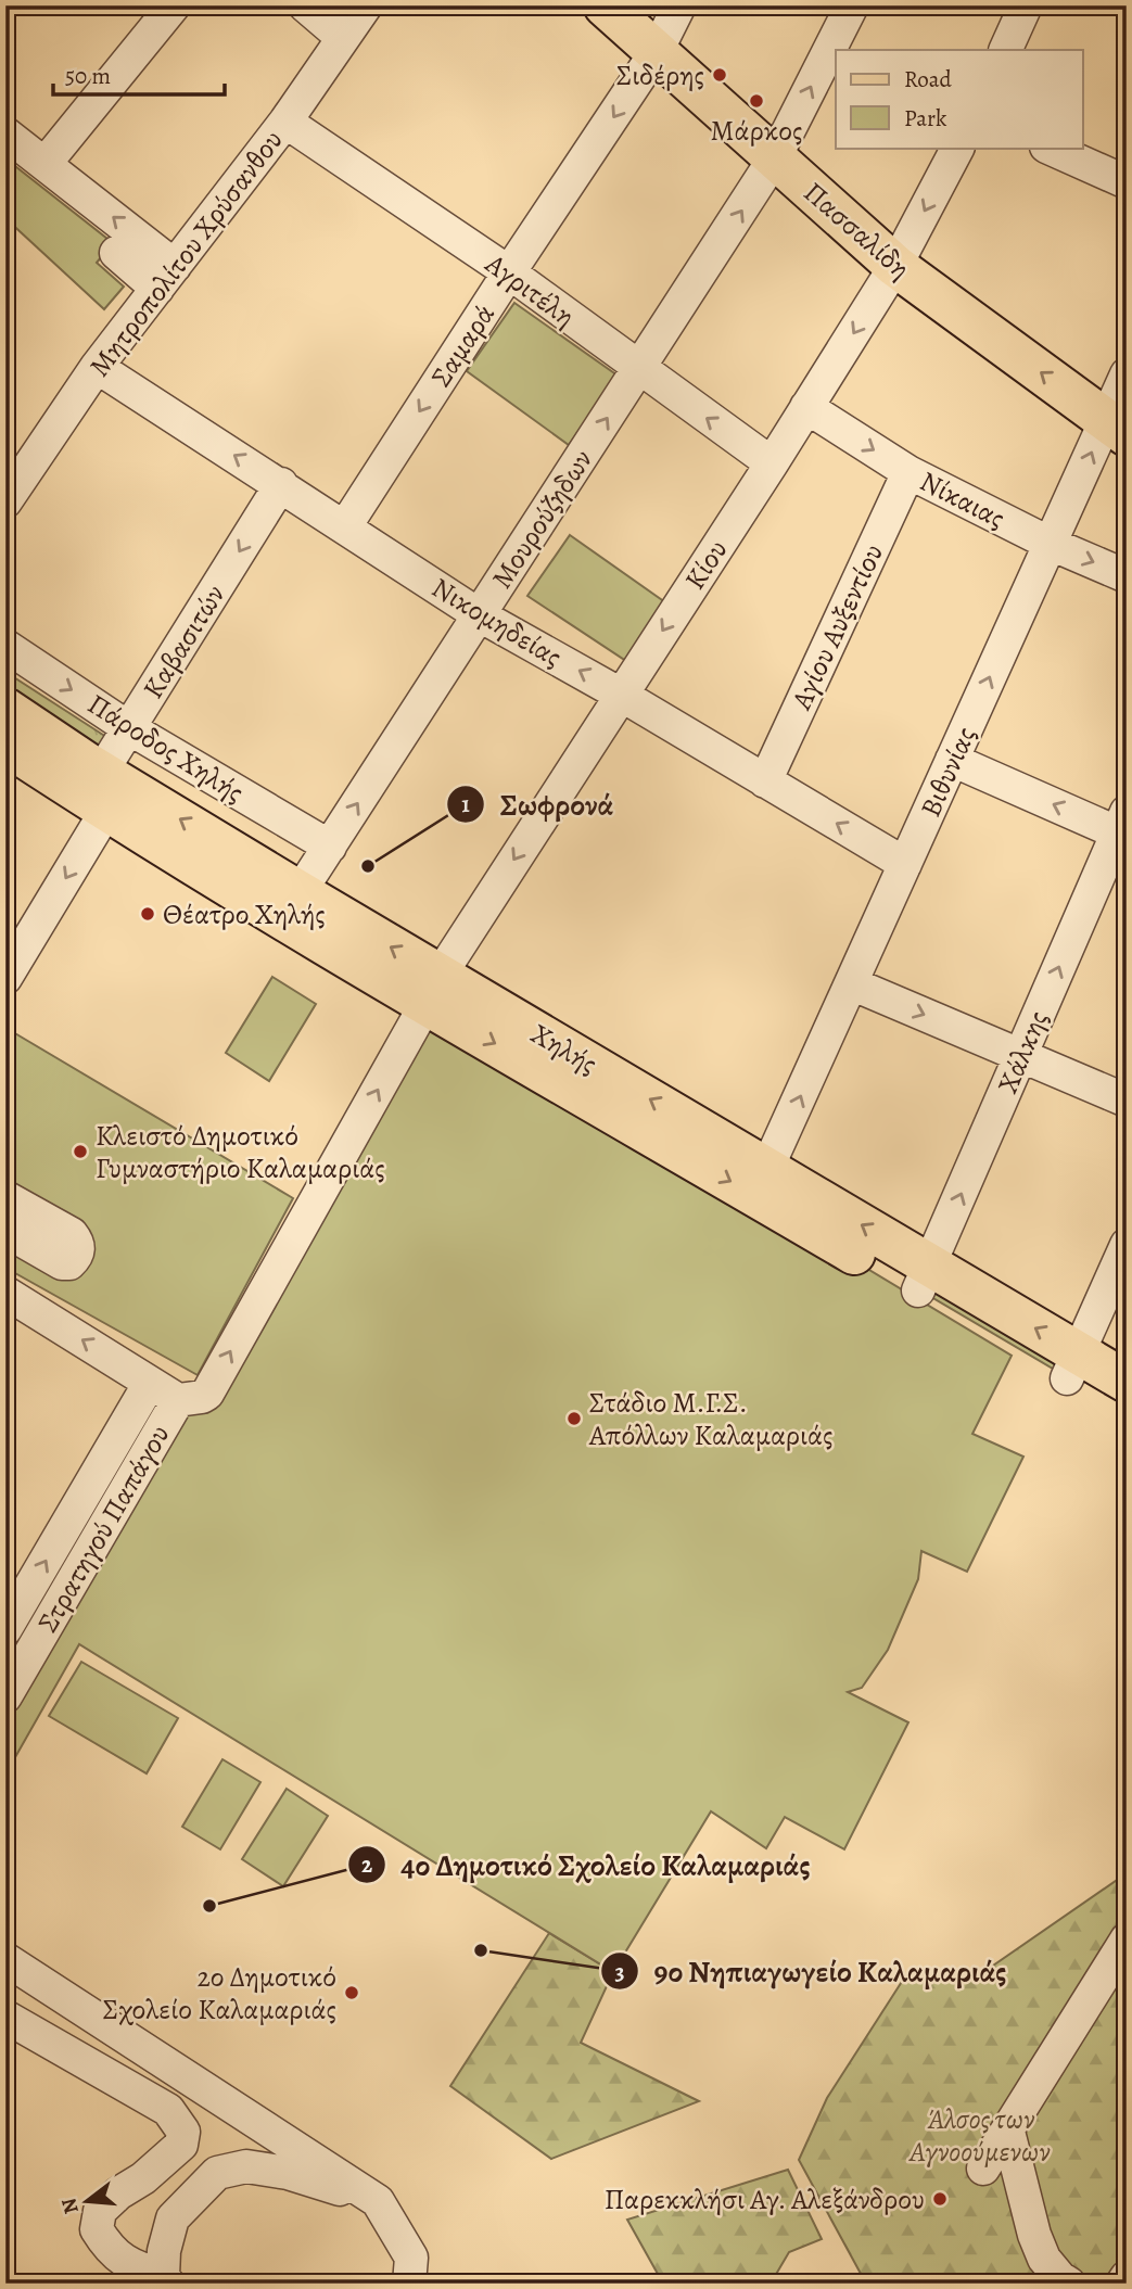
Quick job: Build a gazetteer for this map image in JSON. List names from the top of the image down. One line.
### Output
{"streets":{"main road":["Πασσαλίδη","Χηλής"],"street":["Μητροπολίτου Χρύσανθου","Αγριτέλη","Σαμαρά","Νίκαιας","Μουρούζηδων","Κίου","Νικομηδείας","Αγίου Αυξεντίου","Καβασιτών","Πάροδος Χηλής","Βιθυνίας","Χάλκης","Στρατηγού Παπάγου"]},"crossings":[["Πασσαλίδη","Σαμαρά"],["Πασσαλίδη","Μουρούζηδων"],["Πασσαλίδη","Κίου"],["Πασσαλίδη","Βιθυνίας"],["Μητροπολίτου Χρύσανθου","Αγριτέλη"],["Μητροπολίτου Χρύσανθου","Νικομηδείας"],["Αγριτέλη","Σαμαρά"],["Αγριτέλη","Μουρούζηδων"],["Αγριτέλη","Κίου"],["Σαμαρά","Νικομηδείας"],["Νίκαιας","Κίου"],["Νίκαιας","Αγίου Αυξεντίου"],["Νίκαιας","Βιθυνίας"],["Μουρούζηδων","Νικομηδείας"],["Μουρούζηδων","Πάροδος Χηλής"],["Μουρούζηδων","Χηλής"],["Κίου","Νικομηδείας"],["Κίου","Χηλής"],["Κίου","Στρατηγού Παπάγου"],["Νικομηδείας","Αγίου Αυξεντίου"],["Νικομηδείας","Καβασιτών"],["Νικομηδείας","Βιθυνίας"],["Καβασιτών","Πάροδος Χηλής"],["Καβασιτών","Χηλής"],["Βιθυνίας","Χηλής"],["Χηλής","Χάλκης"],["Χηλής","Στρατηγού Παπάγου"]],"one_way":["Πασσαλίδη","Σαμαρά","Μουρούζηδων","Κίου","Νικομηδείας","Καβασιτών","Πάροδος Χηλής","Βιθυνίας","Χάλκης"],"parks":["Άλσος των Αγνοούμενων"],"places":["Σιδέρης","Μάρκος","Σωφρονά","Θέατρο Χηλής","Κλειστό Δημοτικό Γυμναστήριο Καλαμαριάς","Στάδιο Μ.Γ.Σ. Απόλλων Καλαμαριάς","4ο Δημοτικό Σχολείο Καλαμαριάς","9ο Νηπιαγωγείο Καλαμαριάς","2ο Δημοτικό Σχολείο Καλαμαριάς","Παρεκκλήσι Αγ. Αλεξάνδρου"],"legend":["Road","Park"],"scale_bar":"50 m","north":"left"}
